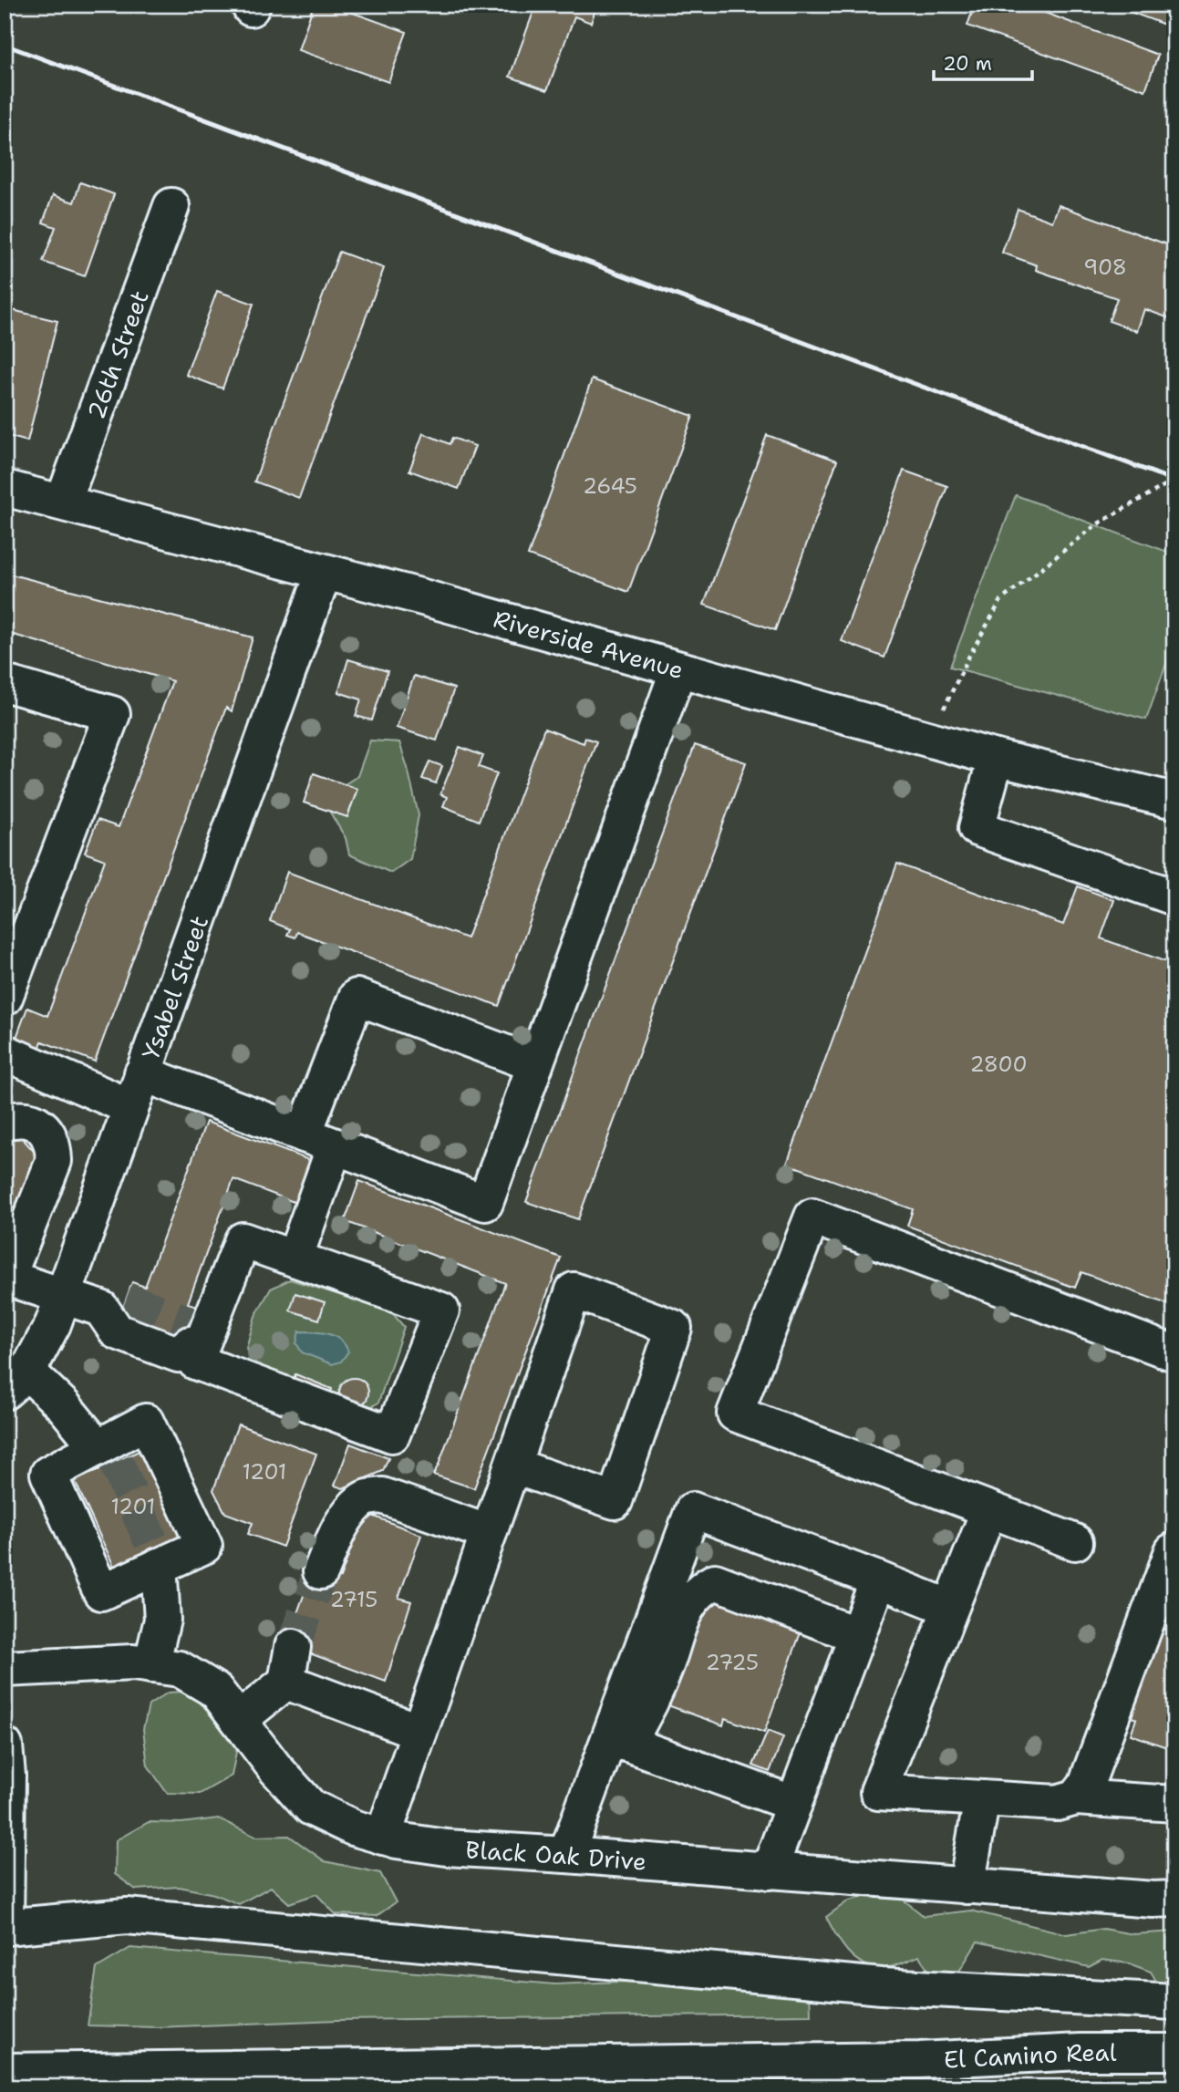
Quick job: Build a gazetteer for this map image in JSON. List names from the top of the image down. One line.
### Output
{"streets":{"main road":["26th Street","Riverside Avenue","Ysabel Street","Black Oak Drive","El Camino Real"]},"crossings":[["26th Street","Riverside Avenue"],["Riverside Avenue","Ysabel Street"]],"house_numbers":["908","2645","2800","1201","1201","2715","2725"],"scale_bar":"20 m"}
